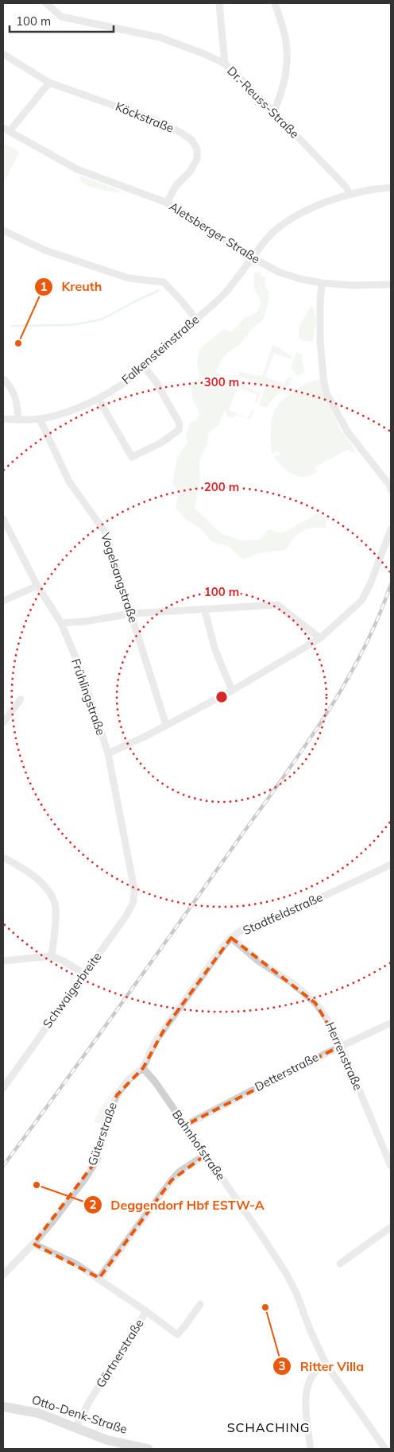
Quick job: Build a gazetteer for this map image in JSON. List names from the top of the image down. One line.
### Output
{"streets":{"street":["Dr.-Reuss-Straße","Köckstraße","Aletsberger Straße","Falkensteinstraße","Vogelsangstraße","Frühlingstraße","Stadtfeldstraße","Schwaigerbreite","Herrenstraße","Detterstraße","Güterstraße","Bahnhofstraße","Gärtnerstraße","Otto-Denk-Straße"]},"crossings":[["Dr.-Reuss-Straße","Falkensteinstraße"],["Köckstraße","Aletsberger Straße"],["Aletsberger Straße","Falkensteinstraße"],["Falkensteinstraße","Vogelsangstraße"],["Frühlingstraße","Schwaigerbreite"],["Stadtfeldstraße","Herrenstraße"],["Stadtfeldstraße","Güterstraße"],["Stadtfeldstraße","Bahnhofstraße"],["Herrenstraße","Detterstraße"],["Detterstraße","Bahnhofstraße"],["Güterstraße","Bahnhofstraße"],["Güterstraße","Gärtnerstraße"],["Gärtnerstraße","Otto-Denk-Straße"]],"districts":["SCHACHING"],"places":["Kreuth","Deggendorf Hbf ESTW-A","Ritter Villa"],"scale_bar":"100 m","rings":["300 m","200 m","100 m"]}
